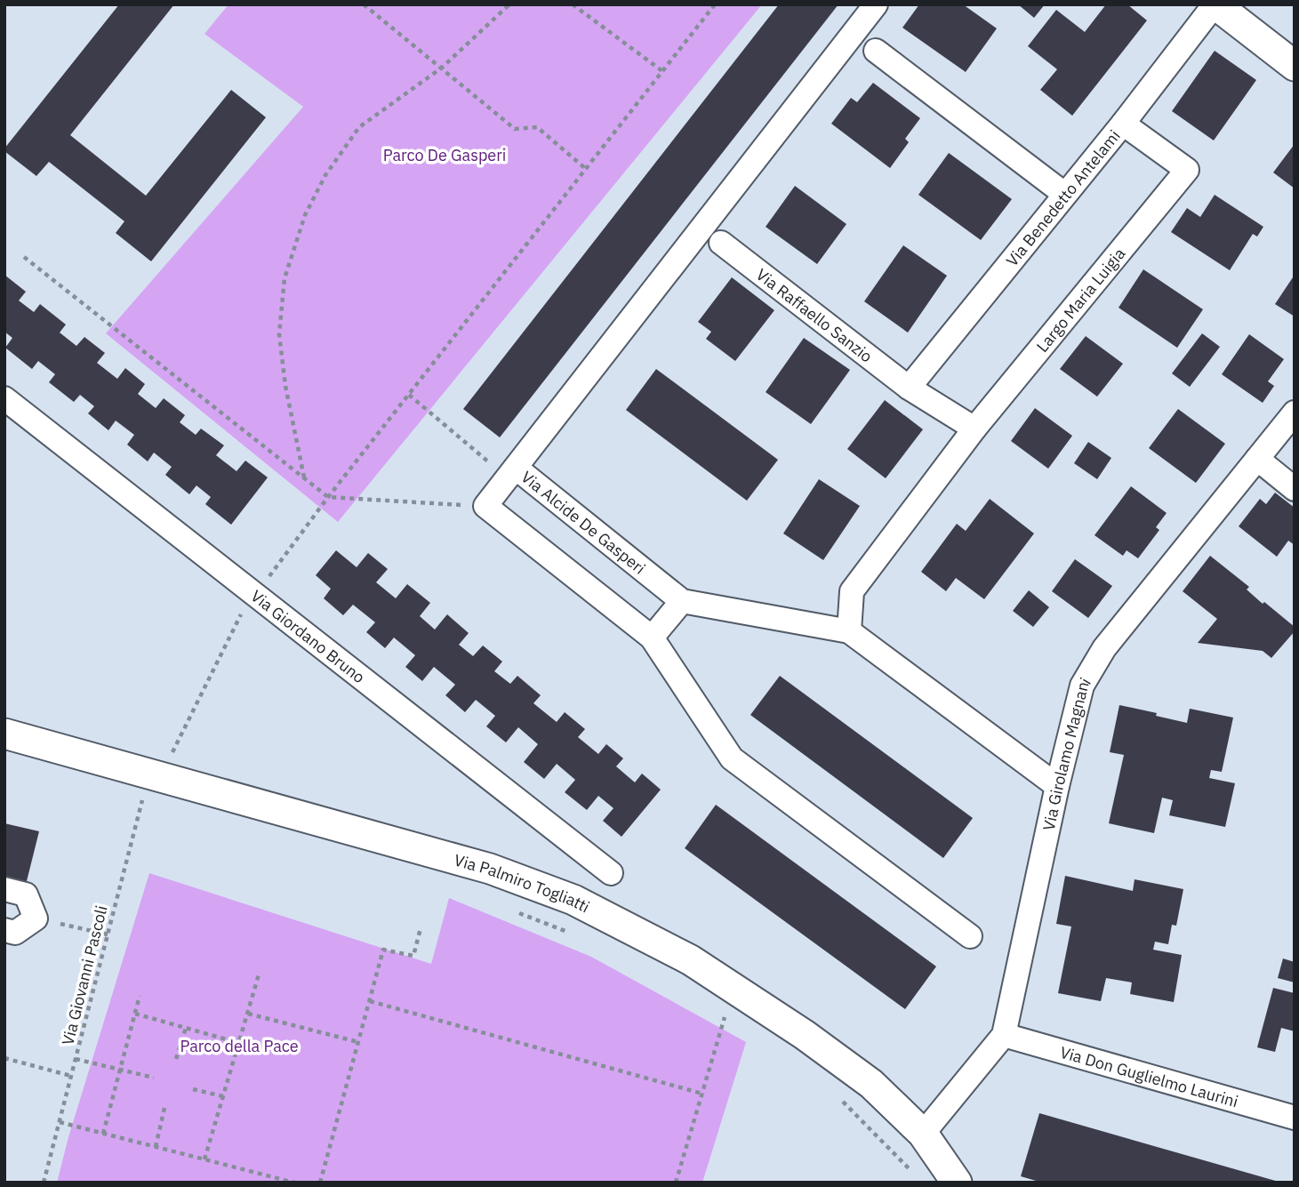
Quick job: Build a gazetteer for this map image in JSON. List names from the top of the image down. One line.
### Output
{"streets":{"street":["Via Benedetto Antelami","Largo Maria Luigia","Via Raffaello Sanzio","Via Alcide De Gasperi","Via Giordano Bruno","Via Girolamo Magnani","Via Palmiro Togliatti","Via Don Guglielmo Laurini"],"path":["Via Giovanni Pascoli"]},"crossings":[["Via Benedetto Antelami","Largo Maria Luigia"],["Via Benedetto Antelami","Via Raffaello Sanzio"],["Via Alcide De Gasperi","Via Girolamo Magnani"],["Via Giordano Bruno","Via Giovanni Pascoli"],["Via Girolamo Magnani","Via Palmiro Togliatti"],["Via Girolamo Magnani","Via Don Guglielmo Laurini"],["Via Palmiro Togliatti","Via Giovanni Pascoli"]],"parks":["Parco De Gasperi","Parco della Pace"]}
